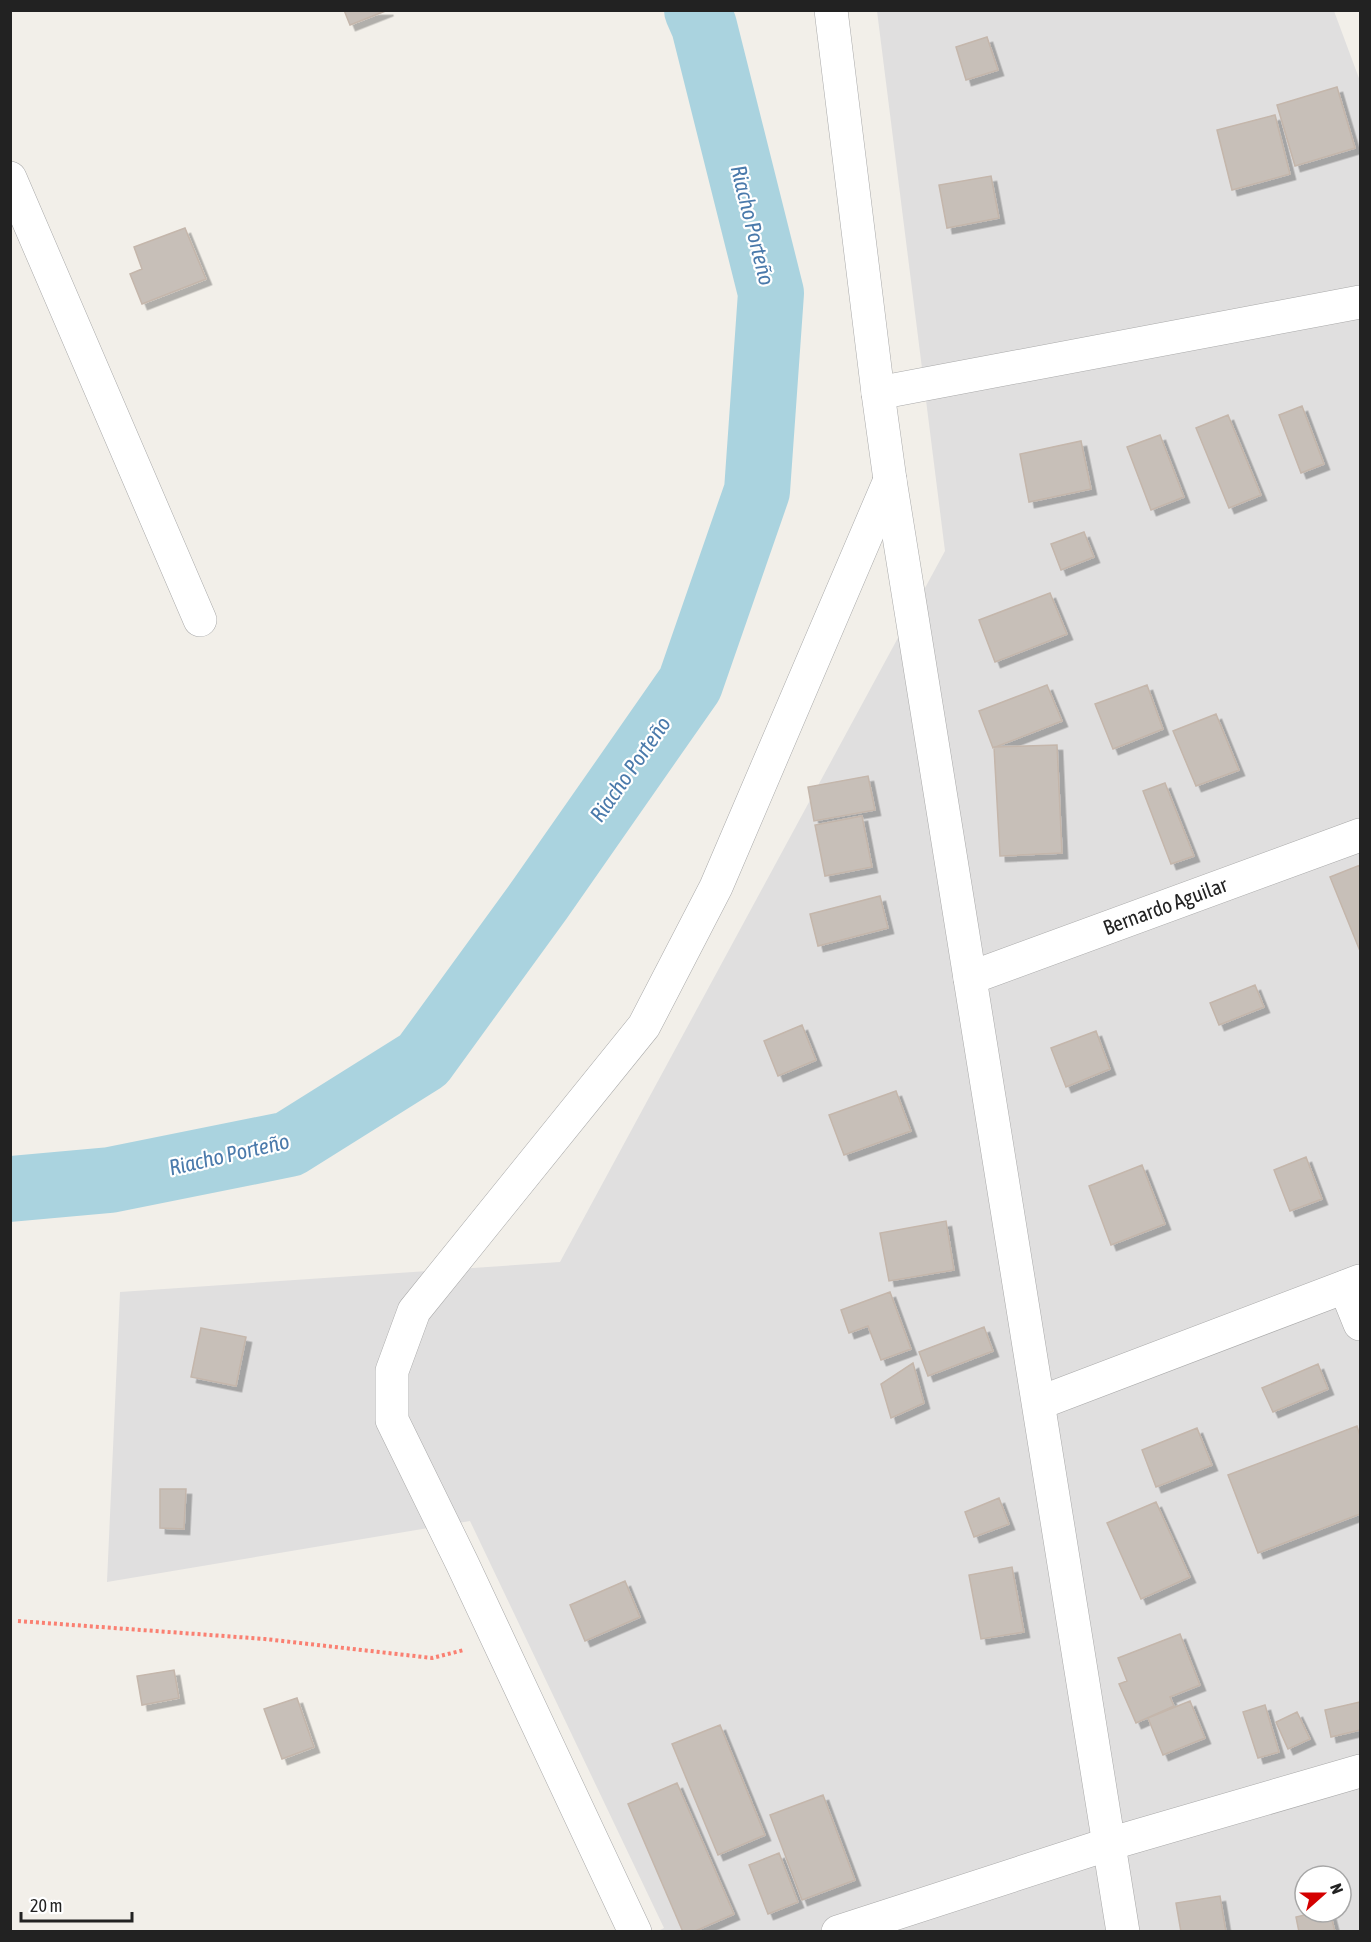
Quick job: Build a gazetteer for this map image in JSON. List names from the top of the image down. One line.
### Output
{"streets":{"street":["Bernardo Aguilar"]},"water":["Riacho Porteño"],"scale_bar":"20 m","north":"right"}
